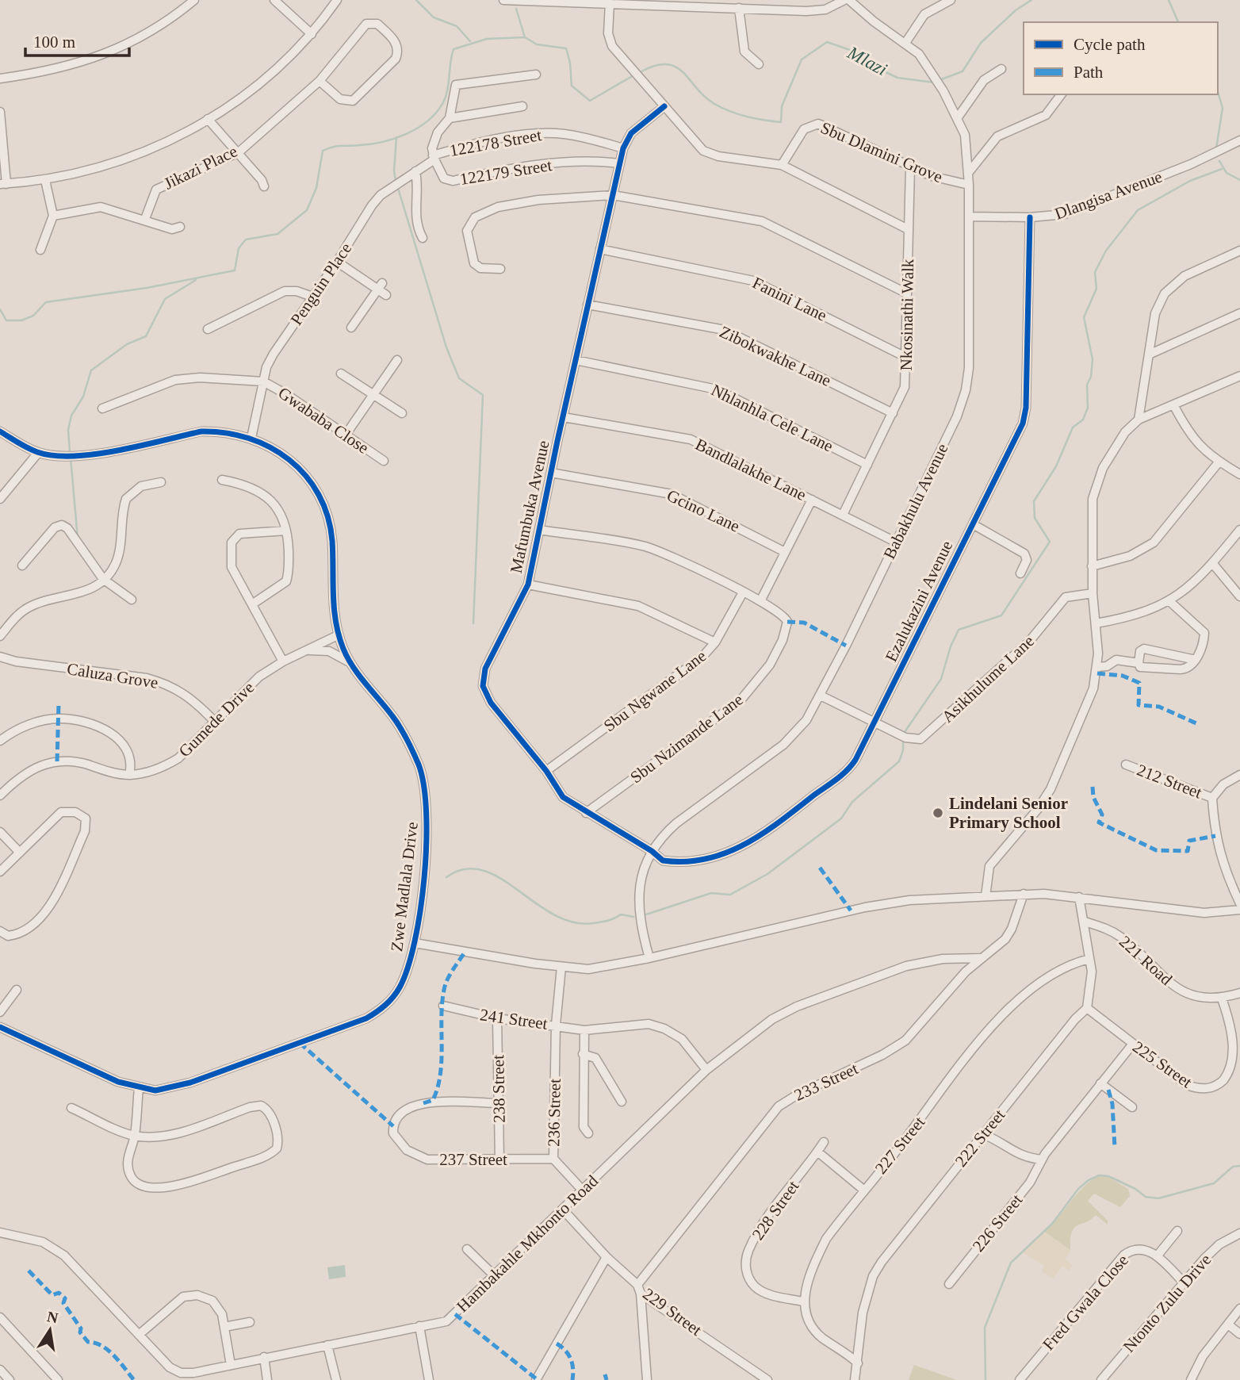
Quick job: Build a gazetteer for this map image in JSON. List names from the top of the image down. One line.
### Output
{"streets":{"street":["122178 Street","Sbu Dlamini Grove","Jikazi Place","122179 Street","Dlangisa Avenue","Penguin Place","Fanini Lane","Nkosinathi Walk","Zibokwakhe Lane","Nhlanhla Cele Lane","Gwababa Close","Bandlalakhe Lane","Babakhulu Avenue","Mafumbuka Avenue","Gcino Lane","Ezalukazini Avenue","Caluza Grove","Asikhulume Lane","Sbu Ngwane Lane","Gumede Drive","Sbu Nzimande Lane","212 Street","Zwe Madlala Drive","221 Road","241 Street","225 Street","233 Street","238 Street","236 Street","222 Street","227 Street","237 Street","228 Street","226 Street","Hambakahle Mkhonto Road","Fred Gwala Close","Ntonto Zulu Drive","229 Street"]},"crossings":[["122178 Street","122179 Street"],["122178 Street","Penguin Place"],["122178 Street","Mafumbuka Avenue"],["Sbu Dlamini Grove","Nkosinathi Walk"],["Sbu Dlamini Grove","Babakhulu Avenue"],["122179 Street","Penguin Place"],["122179 Street","Mafumbuka Avenue"],["Dlangisa Avenue","Babakhulu Avenue"],["Dlangisa Avenue","Ezalukazini Avenue"],["Penguin Place","Gwababa Close"],["Penguin Place","Zwe Madlala Drive"],["Fanini Lane","Nkosinathi Walk"],["Fanini Lane","Mafumbuka Avenue"],["Nkosinathi Walk","Zibokwakhe Lane"],["Nkosinathi Walk","Nhlanhla Cele Lane"],["Nkosinathi Walk","Bandlalakhe Lane"],["Zibokwakhe Lane","Mafumbuka Avenue"],["Nhlanhla Cele Lane","Mafumbuka Avenue"],["Bandlalakhe Lane","Babakhulu Avenue"],["Bandlalakhe Lane","Mafumbuka Avenue"],["Babakhulu Avenue","Mafumbuka Avenue"],["Babakhulu Avenue","Ezalukazini Avenue"],["Babakhulu Avenue","Asikhulume Lane"],["Mafumbuka Avenue","Gcino Lane"],["Mafumbuka Avenue","Ezalukazini Avenue"],["Mafumbuka Avenue","Sbu Ngwane Lane"],["Mafumbuka Avenue","Sbu Nzimande Lane"],["Ezalukazini Avenue","Asikhulume Lane"],["Caluza Grove","Gumede Drive"],["Gumede Drive","Zwe Madlala Drive"],["221 Road","225 Street"],["241 Street","238 Street"],["241 Street","236 Street"],["241 Street","Hambakahle Mkhonto Road"],["225 Street","222 Street"],["225 Street","226 Street"],["233 Street","Hambakahle Mkhonto Road"],["233 Street","229 Street"],["238 Street","237 Street"],["236 Street","237 Street"],["236 Street","Hambakahle Mkhonto Road"],["227 Street","228 Street"],["Hambakahle Mkhonto Road","229 Street"],["Fred Gwala Close","Ntonto Zulu Drive"]],"water":["Mlazi"],"places":["Lindelani Senior Primary School"],"legend":["Cycle path","Path"],"scale_bar":"100 m","north":"top"}
